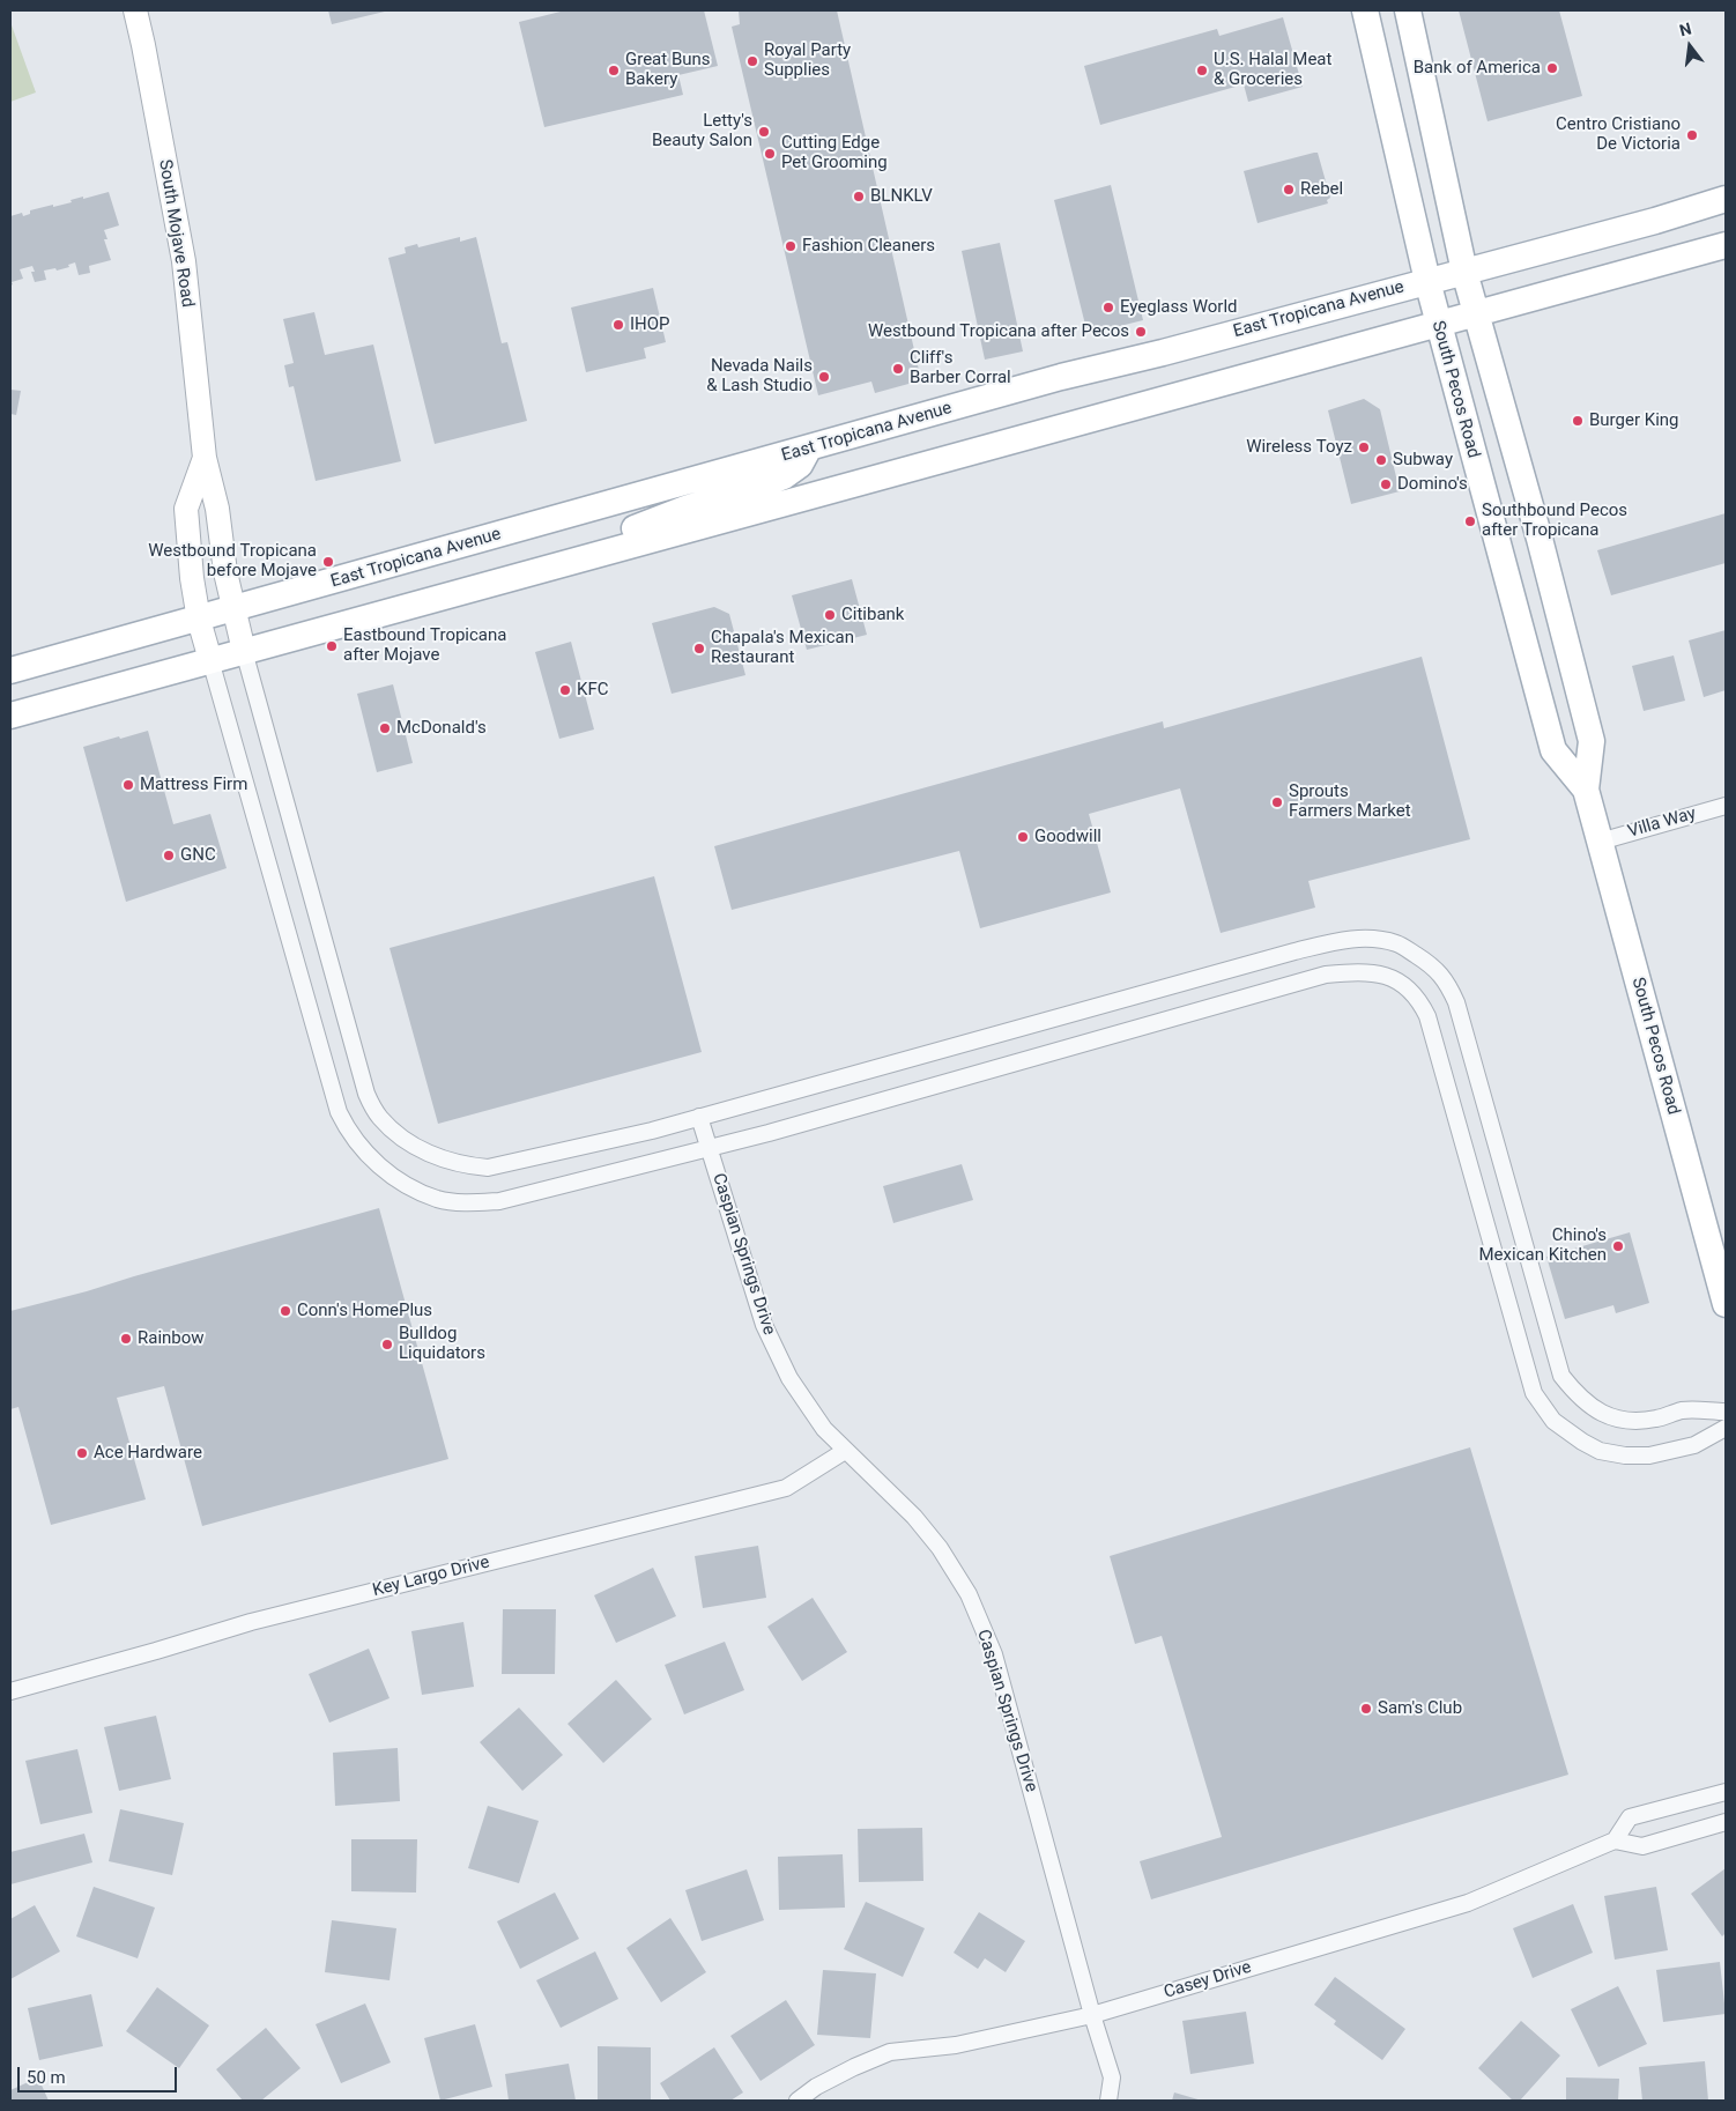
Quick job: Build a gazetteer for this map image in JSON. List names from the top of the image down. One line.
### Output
{"streets":{"main road":["East Tropicana Avenue","South Pecos Road"],"street":["South Mojave Road","Villa Way","Caspian Springs Drive","Key Largo Drive","Casey Drive"]},"crossings":[["South Mojave Road","East Tropicana Avenue"],["East Tropicana Avenue","South Pecos Road"],["South Pecos Road","Villa Way"],["Caspian Springs Drive","Key Largo Drive"],["Caspian Springs Drive","Casey Drive"]],"places":["Royal Party Supplies","Bank of America","Great Buns Bakery","U.S. Halal Meat & Groceries","Letty's Beauty Salon","Centro Cristiano De Victoria","Cutting Edge Pet Grooming","Rebel","BLNKLV","Fashion Cleaners","Eyeglass World","IHOP","Westbound Tropicana after Pecos","Cliff's Barber Corral","Nevada Nails & Lash Studio","Burger King","Wireless Toyz","Subway","Domino's","Southbound Pecos after Tropicana","Westbound Tropicana before Mojave","Citibank","Eastbound Tropicana after Mojave","Chapala's Mexican Restaurant","KFC","McDonald's","Mattress Firm","Sprouts Farmers Market","Goodwill","GNC","Chino's Mexican Kitchen","Conn's HomePlus","Rainbow","Bulldog Liquidators","Ace Hardware","Sam's Club"],"scale_bar":"50 m","north":"top"}
